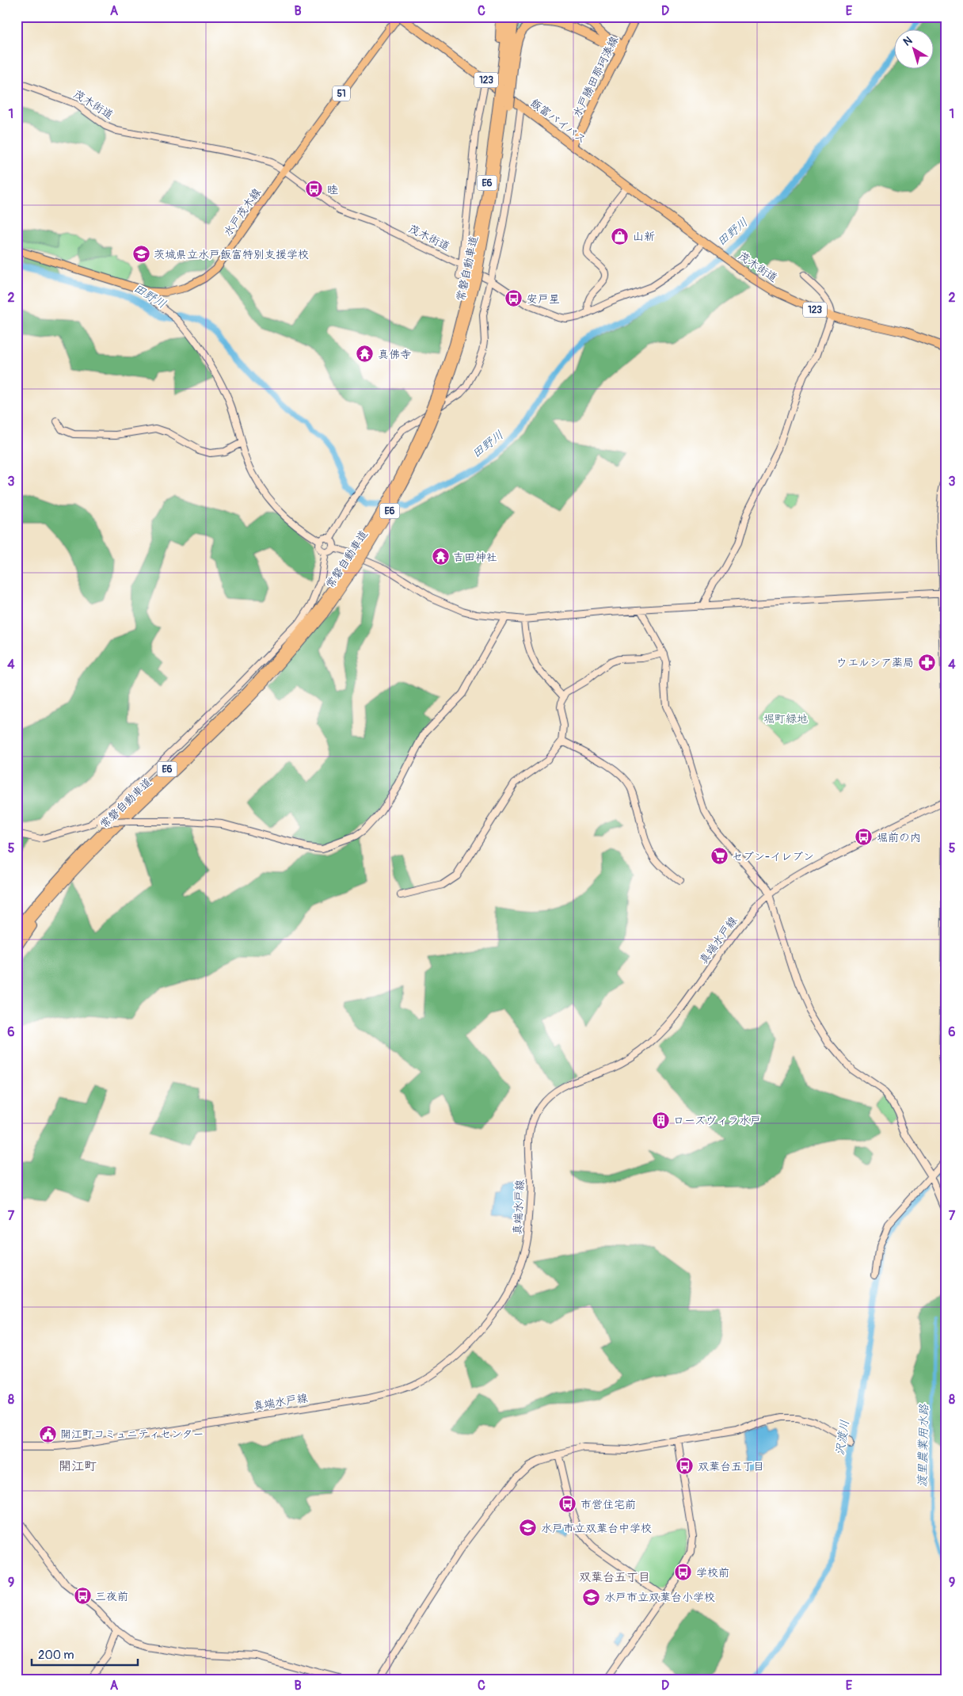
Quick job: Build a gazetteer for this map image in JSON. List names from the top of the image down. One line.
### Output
{"streets":{"highway":["123","茂木街道","飯富バイパス","E6","常磐自動車道"],"main road":["水戸勝田那珂湊線","51","水戸茂木線"],"street":["真端水戸線"]},"crossings":[["水戸勝田那珂湊線","飯富バイパス"],["茂木街道","飯富バイパス"],["茂木街道","水戸茂木線"],["飯富バイパス","水戸茂木線"]],"districts":["開江町","双葉台五丁目"],"water":["田野川","沢渡川","渡里農業用水路"],"parks":["堀町緑地"],"places":{"bus stop":["睦","安戸星","堀前の内","双葉台五丁目","市営住宅前","学校前","三夜前"],"shop":["山新"],"school or university":["茨城県立水戸飯富特別支援学校","水戸市立双葉台中学校","水戸市立双葉台小学校"],"temple":["真佛寺","吉田神社"],"pharmacy":["ウエルシア薬局"],"supermarket":["セブン-イレブン"],"building":["ローズヴィラ水戸"],"public building":["開江町コミュニティセンター"]},"scale_bar":"200 m","north":"top left","grid":{"columns":["A","B","C","D","E"],"rows":["1","2","3","4","5","6","7","8","9"]}}
